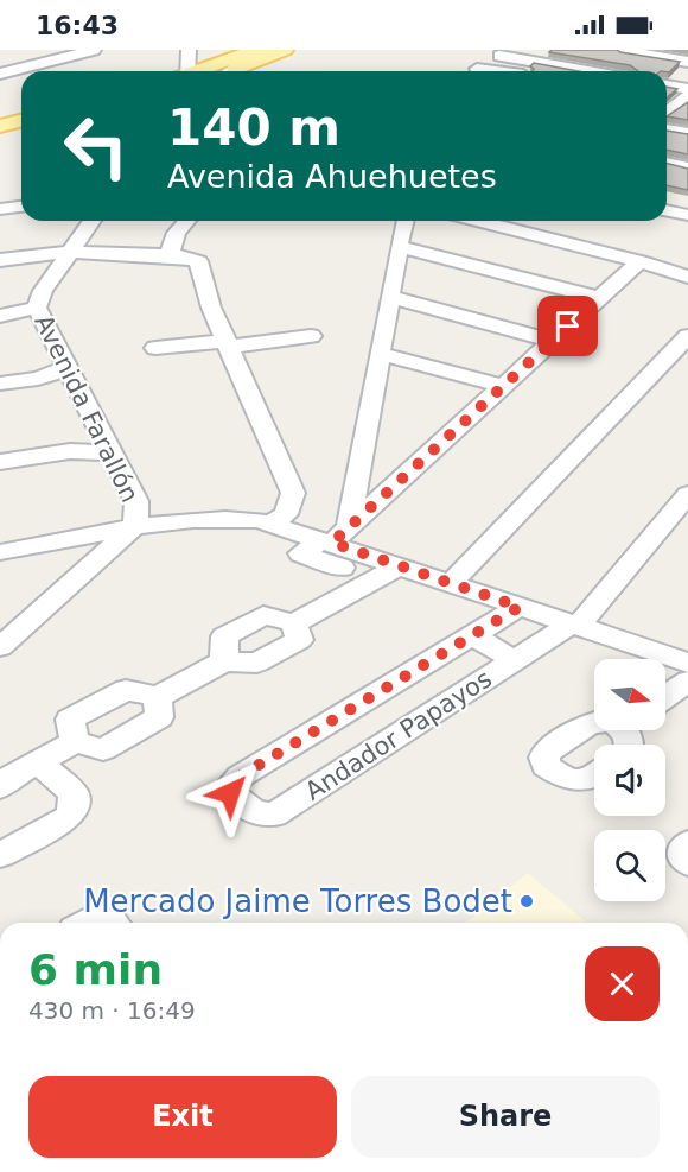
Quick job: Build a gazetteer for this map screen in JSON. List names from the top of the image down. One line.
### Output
{"streets":{"street":["Avenida Farallón","Andador Papayos"]},"places":["Mercado Jaime Torres Bodet"],"north":"right","page":{"status":"16:43","turn":["140 m","Avenida Ahuehuetes"],"heading":["6 min","430 m · 16:49"],"buttons":["Exit","Share"]}}
